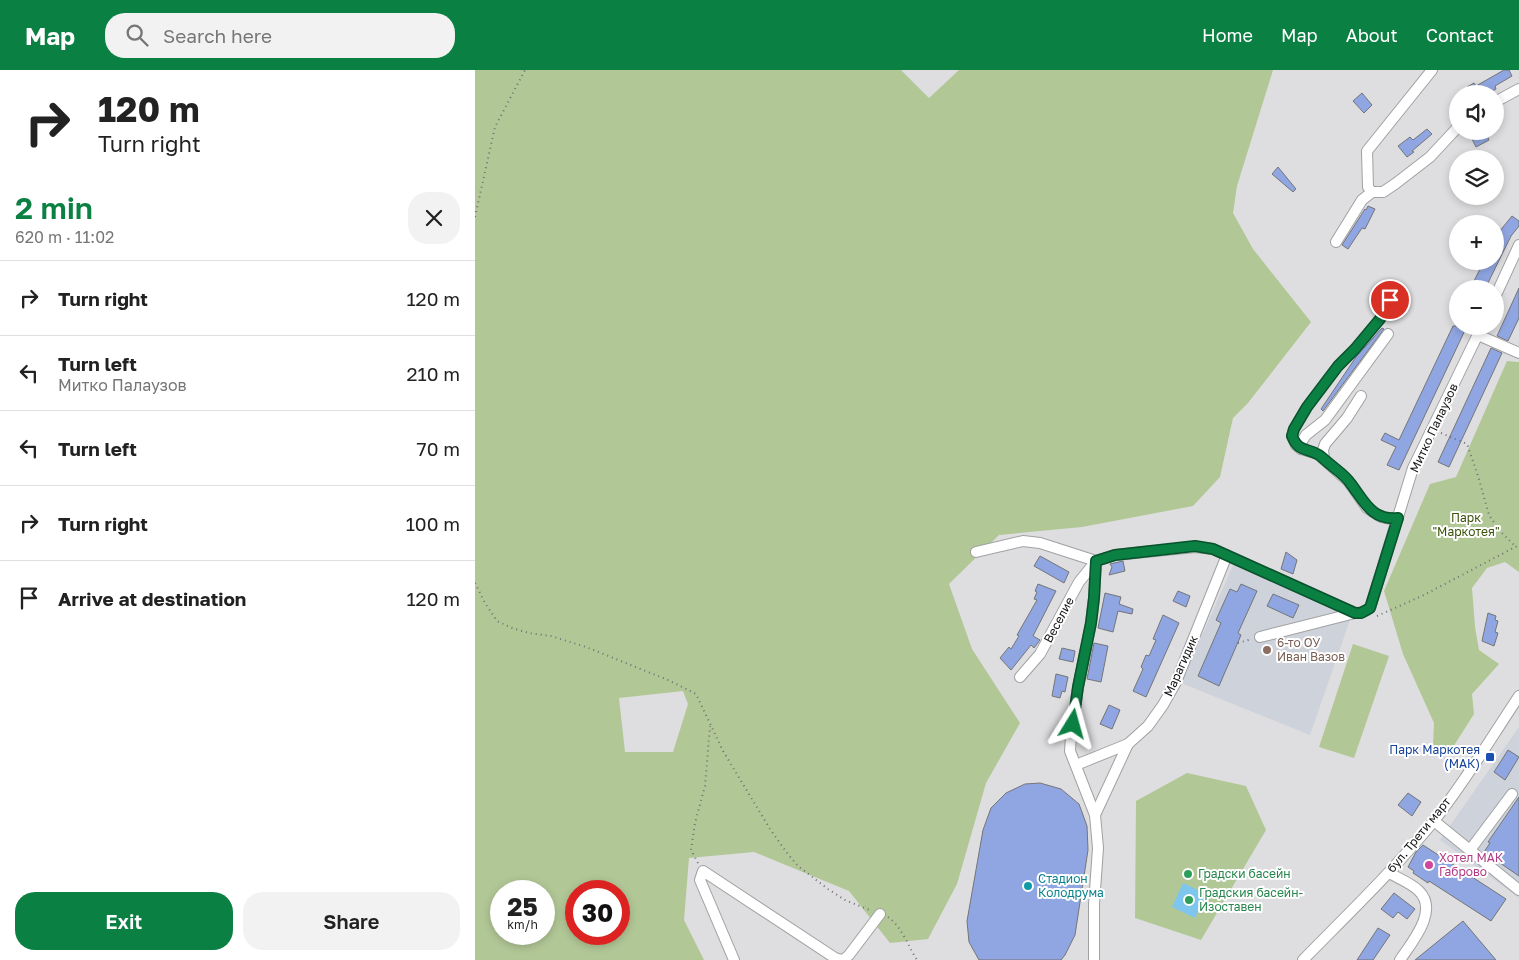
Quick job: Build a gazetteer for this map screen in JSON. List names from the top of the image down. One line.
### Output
{"streets":{"street":["Митко Палаузов","Веселие","Марагидик","бул. Трети март"]},"parks":["Парк \"Маркотея\""],"places":{"other":["6-то ОУ Иван Вазов","Хотел МАК Габрово","Градски басейн","Стадион Колодрума","Градския басейн- Изоставен"],"transit":["Парк Маркотея (МАК)"]},"page":{"header":"Map","search":"Search here","nav":["Home","Map","About","Contact"],"turn":["120 m","Turn right"],"map_buttons":["+","−"],"heading":["2 min","620 m · 11:02"],"list":[{"name":"Turn right","value":"120 m"},{"name":"Turn left","note":"Митко Палаузов","value":"210 m"},{"name":"Turn left","value":"70 m"},{"name":"Turn right","value":"100 m"},{"name":"Arrive at destination","value":"120 m"}],"speed":"25 km/h","limit":"30","buttons":["Exit","Share"]}}
